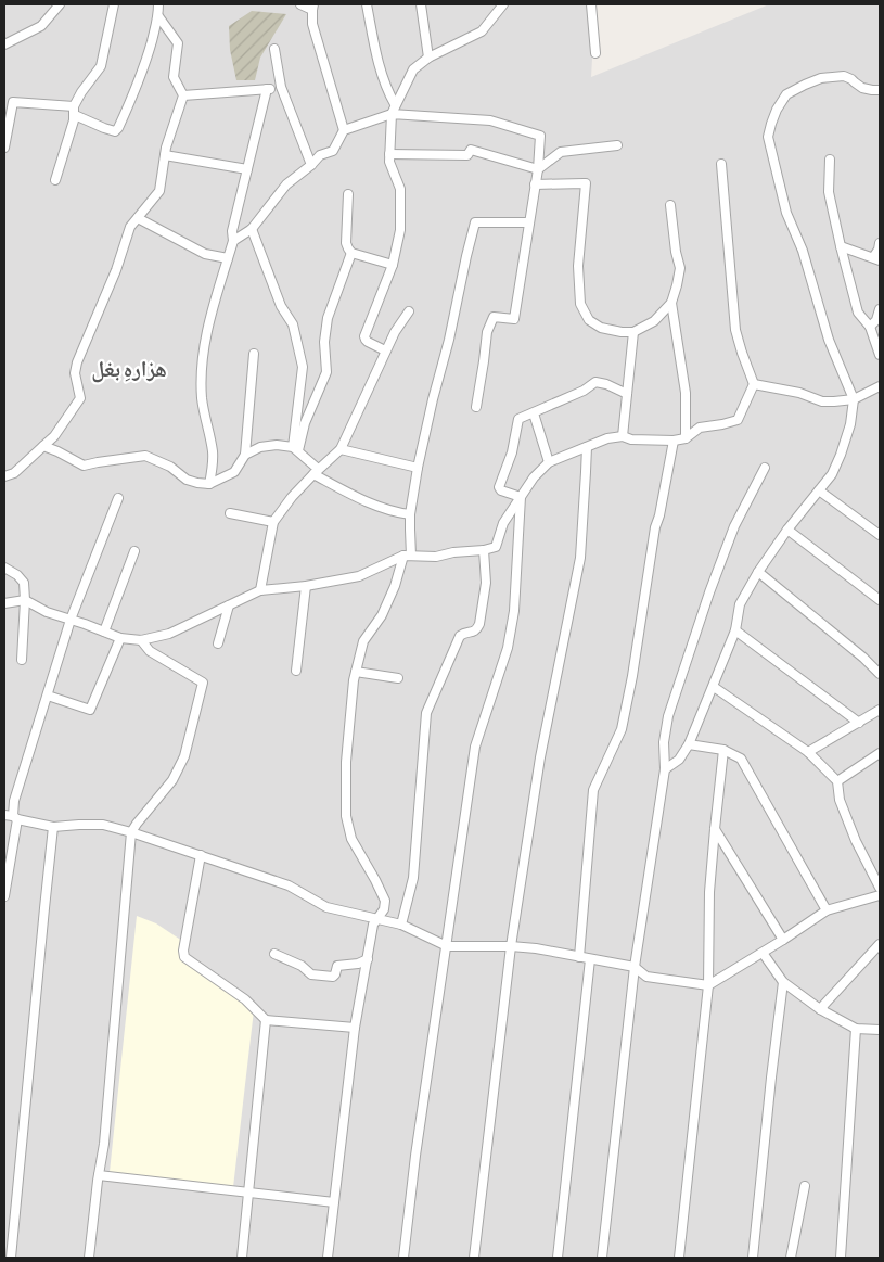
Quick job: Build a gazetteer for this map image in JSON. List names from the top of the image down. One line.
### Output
{"districts":["هزارهِ بغل"]}
